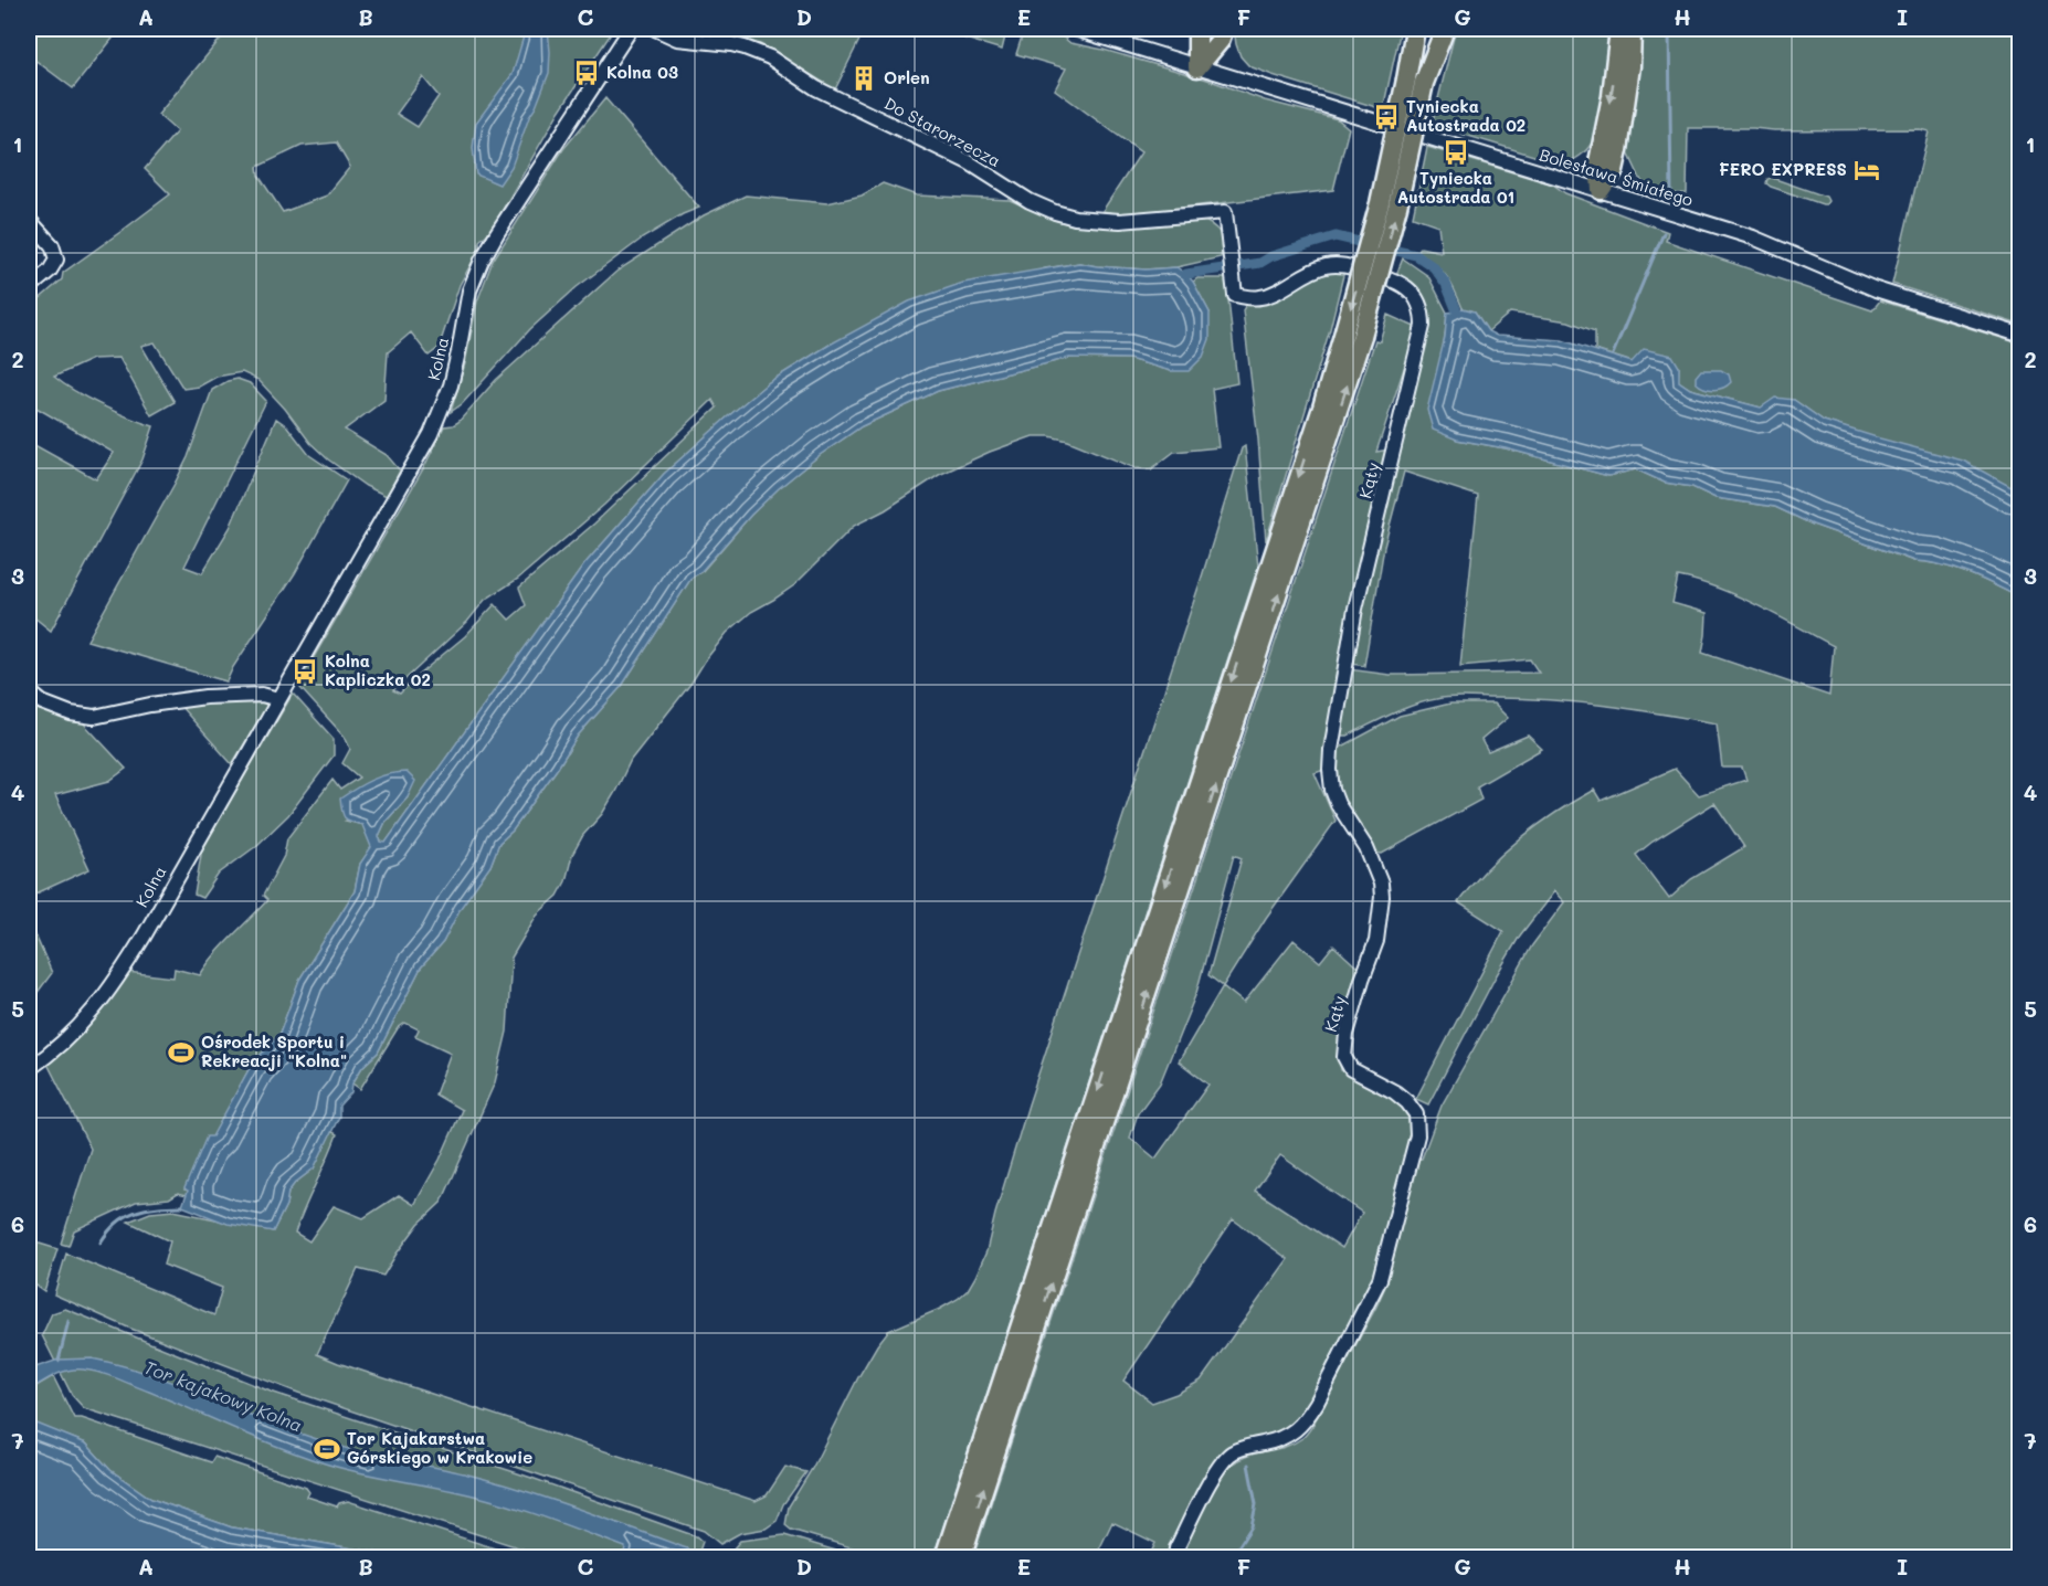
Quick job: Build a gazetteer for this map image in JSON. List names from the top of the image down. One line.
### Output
{"streets":{"street":["Do Starorzecza","Bolesława Śmiałego","Kolna","Kąty"]},"crossings":[["Do Starorzecza","Kąty"]],"water":["Tor kajakowy Kolna"],"places":{"bus stop":["Kolna 03","Tyniecka Autostrada 02","Tyniecka Autostrada 01","Kolna Kapliczka 02"],"building":["Orlen"],"hotel":["FERO EXPRESS"],"sports":["Ośrodek Sportu i Rekreacji \"Kolna\"","Tor Kajakarstwa Górskiego w Krakowie"]},"grid":{"columns":["A","B","C","D","E","F","G","H","I"],"rows":["1","2","3","4","5","6","7"]}}
